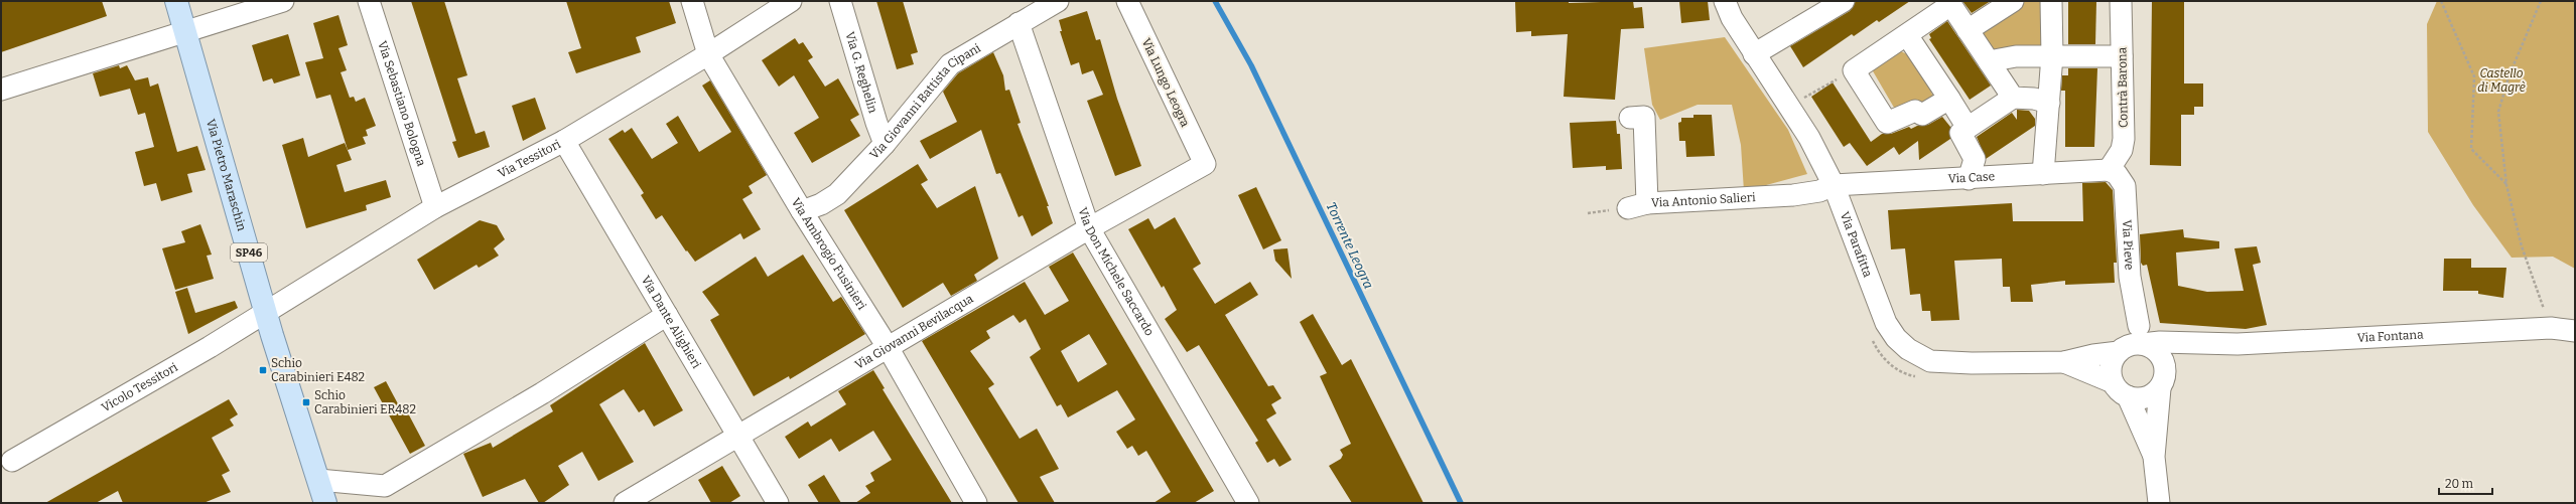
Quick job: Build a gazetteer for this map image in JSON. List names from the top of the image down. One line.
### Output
{"streets":{"main road":["Via Pietro Maraschin","SP46"],"street":["Via G. Reghelin","Via Lungo Leogra","Contrà Barona","Via Giovanni Battista Cipani","Via Sebastiano Bologna","Via Tessitori","Via Case","Via Antonio Salieri","Via Parafitta","Via Pieve","Via Ambrogio Fusinieri","Via Don Michele Saccardo","Via Dante Alighieri","Via Giovanni Bevilacqua","Via Fontana","Vicolo Tessitori"]},"crossings":[["Via G. Reghelin","Via Giovanni Battista Cipani"],["Via Lungo Leogra","Via Giovanni Bevilacqua"],["Contrà Barona","Via Case"],["Contrà Barona","Via Pieve"],["Via Giovanni Battista Cipani","Via Ambrogio Fusinieri"],["Via Giovanni Battista Cipani","Via Don Michele Saccardo"],["Via Sebastiano Bologna","Via Tessitori"],["Via Tessitori","Via Pietro Maraschin"],["Via Tessitori","Via Ambrogio Fusinieri"],["Via Tessitori","Via Dante Alighieri"],["Via Tessitori","Vicolo Tessitori"],["Via Pietro Maraschin","Vicolo Tessitori"],["Via Case","Via Antonio Salieri"],["Via Case","Via Parafitta"],["Via Case","Via Pieve"],["Via Antonio Salieri","Via Parafitta"],["Via Parafitta","Via Pieve"],["Via Parafitta","Via Fontana"],["Via Pieve","Via Fontana"],["Via Ambrogio Fusinieri","Via Giovanni Bevilacqua"],["Via Don Michele Saccardo","Via Giovanni Bevilacqua"],["Via Dante Alighieri","Via Giovanni Bevilacqua"]],"water":["Torrente Leogra"],"parks":["Castello di Magrè"],"places":{"transit":["Schio Carabinieri E482","Schio Carabinieri ER482"]},"scale_bar":"20 m"}
